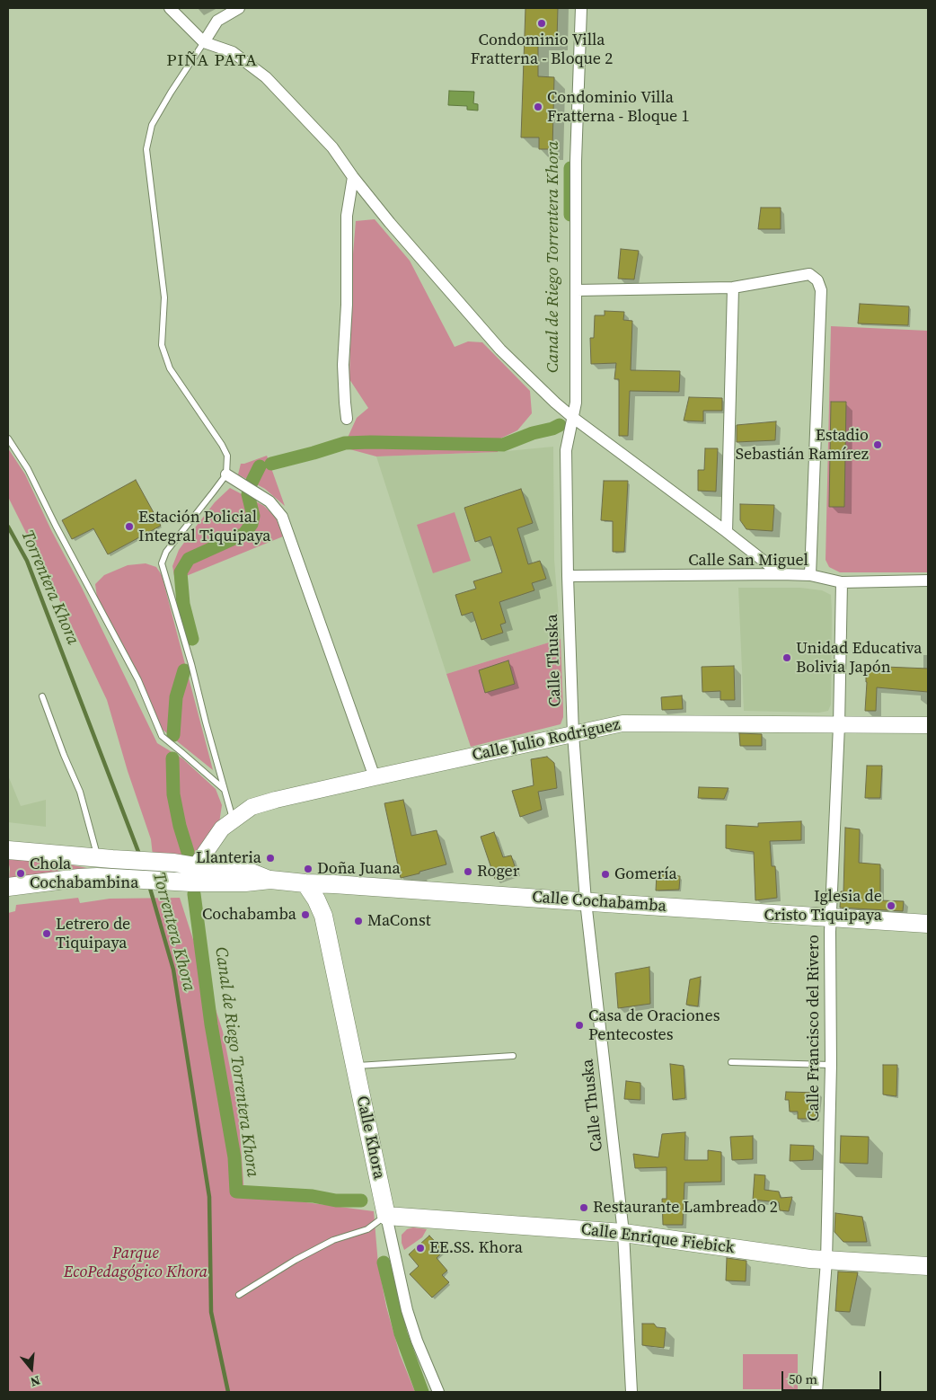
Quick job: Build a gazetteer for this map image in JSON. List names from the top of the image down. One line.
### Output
{"streets":{"main road":["Calle Julio Rodriguez","Calle Cochabamba","Calle Khora","Calle Enrique Fiebick"],"street":["Calle San Miguel","Calle Thuska","Calle Francisco del Rivero"]},"crossings":[["Calle San Miguel","Calle Thuska"],["Calle San Miguel","Calle Francisco del Rivero"],["Calle Thuska","Calle Julio Rodriguez"],["Calle Thuska","Calle Cochabamba"],["Calle Thuska","Calle Enrique Fiebick"],["Calle Julio Rodriguez","Calle Francisco del Rivero"],["Calle Cochabamba","Calle Francisco del Rivero"],["Calle Cochabamba","Calle Khora"],["Calle Francisco del Rivero","Calle Enrique Fiebick"],["Calle Khora","Calle Enrique Fiebick"]],"districts":["PIÑA PATA"],"water":["Canal de Riego Torrentera Khora","Torrentera Khora"],"parks":["Parque EcoPedagógico Khora"],"places":["Condominio Villa Fratterna - Bloque 2","Condominio Villa Fratterna - Bloque 1","Estadio Sebastián Ramírez","Estación Policial Integral Tiquipaya","Unidad Educativa Bolivia Japón","Llanteria","Doña Juana","Roger","Chola Cochabambina","Gomería","Iglesia de Cristo Tiquipaya","Cochabamba","MaConst","Letrero de Tiquipaya","Casa de Oraciones Pentecostes","Restaurante Lambreado 2","EE.SS. Khora"],"scale_bar":"50 m","north":"bottom"}
